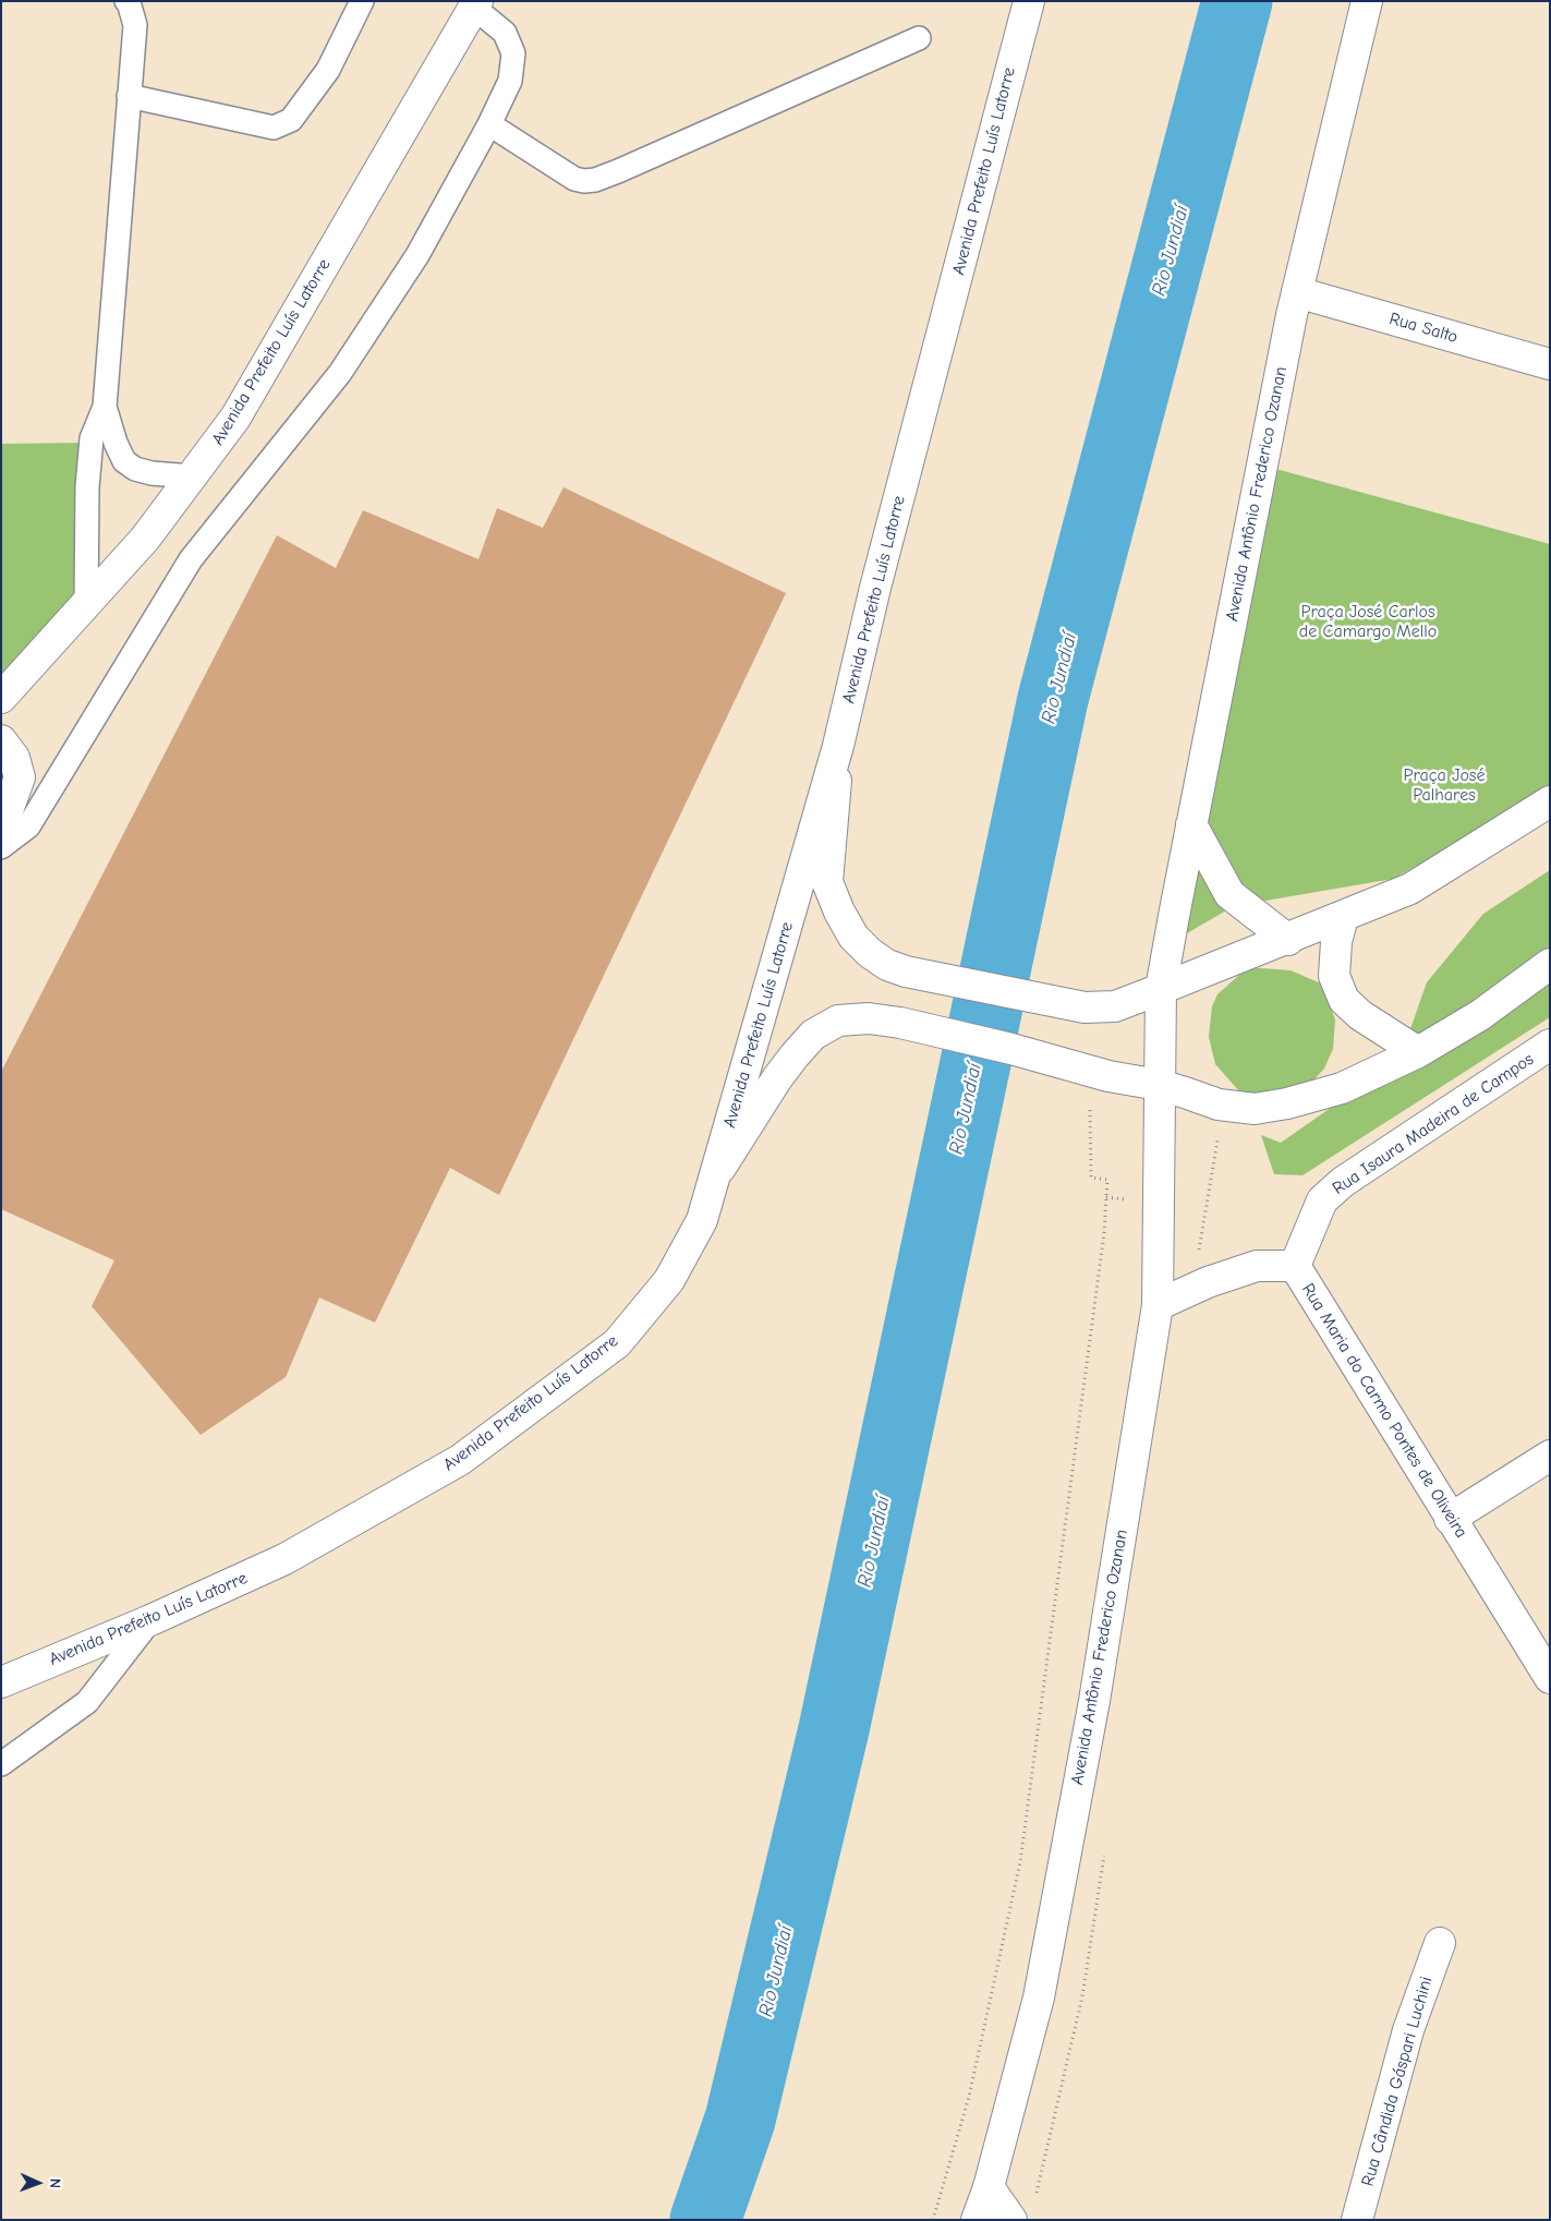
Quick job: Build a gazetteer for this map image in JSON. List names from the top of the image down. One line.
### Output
{"streets":{"main road":["Avenida Prefeito Luís Latorre","Rua Salto","Avenida Antônio Frederico Ozanan","Rua Isaura Madeira de Campos","Rua Maria do Carmo Pontes de Oliveira","Rua Cândida Gáspari Luchini"]},"crossings":[["Rua Salto","Avenida Antônio Frederico Ozanan"],["Avenida Antônio Frederico Ozanan","Rua Maria do Carmo Pontes de Oliveira"],["Rua Isaura Madeira de Campos","Rua Maria do Carmo Pontes de Oliveira"]],"water":["Rio Jundiaí"],"parks":["Praça José Carlos de Camargo Mello","Praça José Palhares"],"north":"right"}
